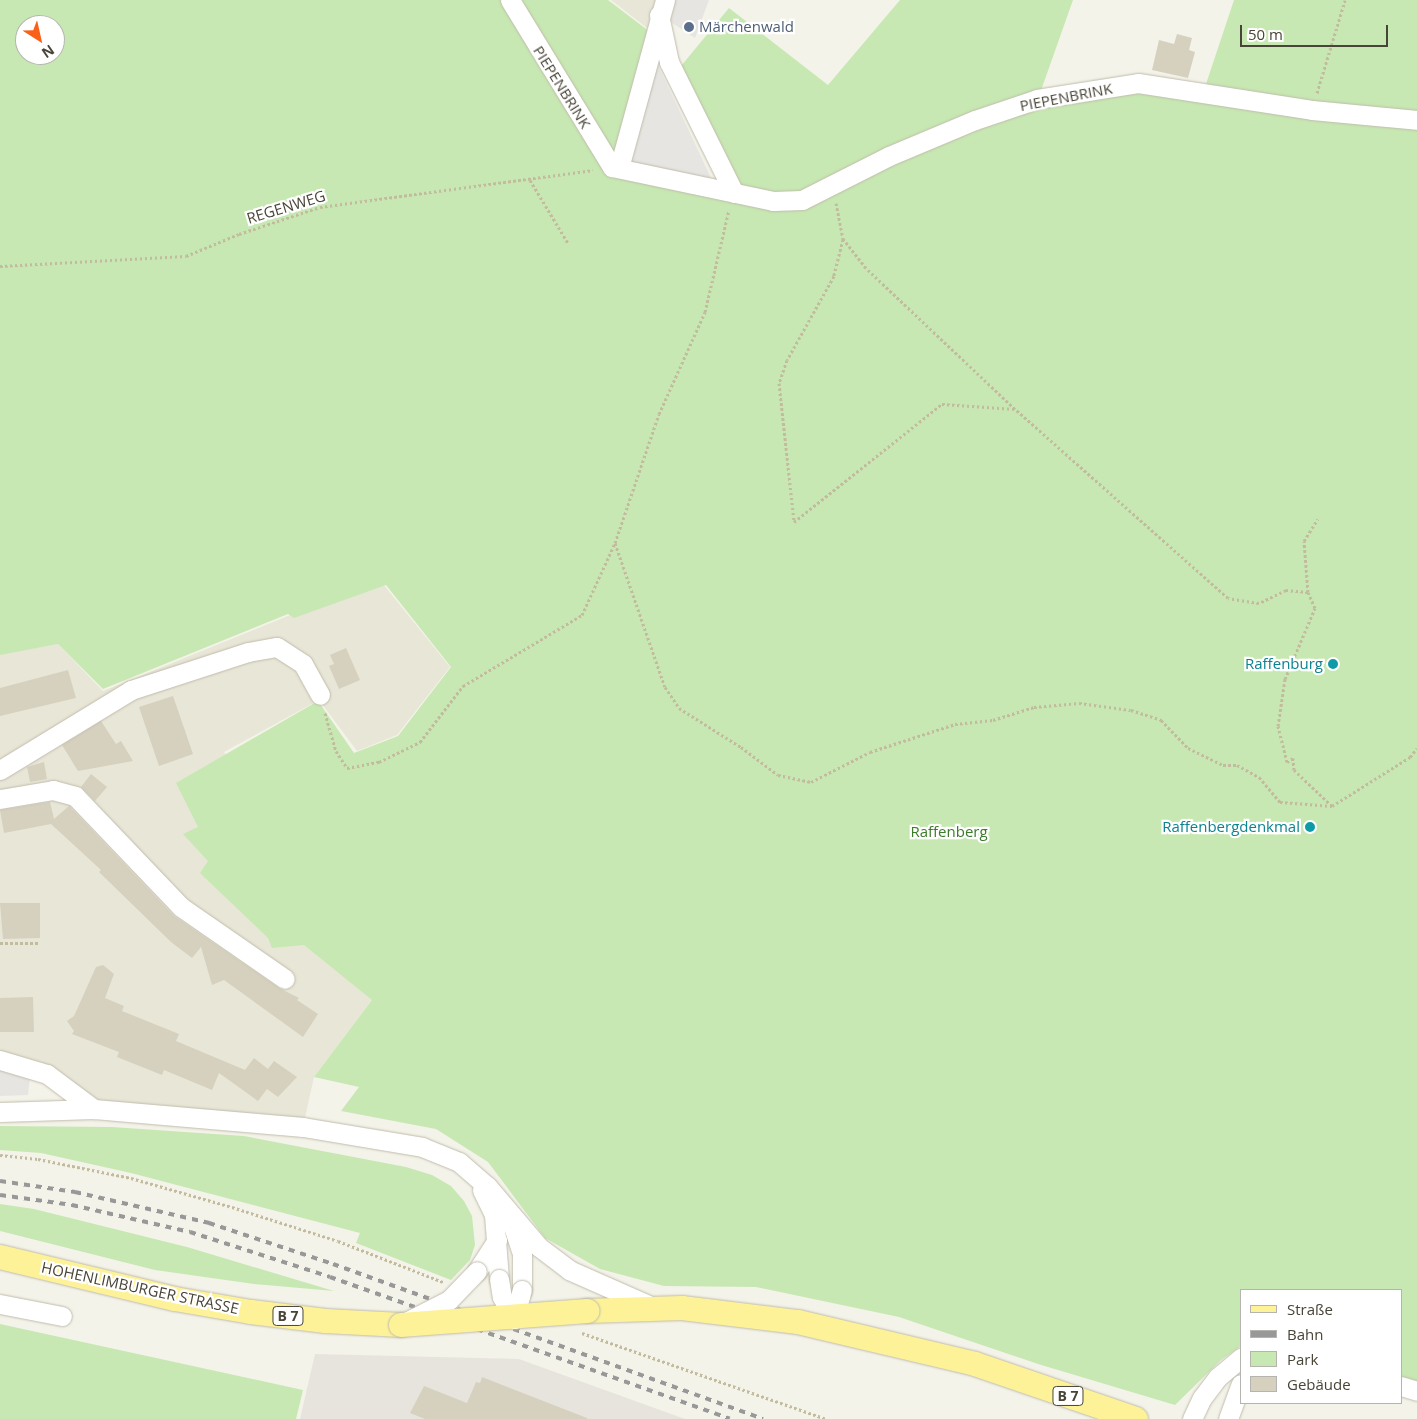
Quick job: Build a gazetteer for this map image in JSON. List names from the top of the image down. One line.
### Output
{"streets":{"main road":["HOHENLIMBURGER STRASSE","B 7"],"street":["PIEPENBRINK"],"path":["REGENWEG"]},"crossings":[["PIEPENBRINK","REGENWEG"]],"parks":["Raffenberg"],"places":["Märchenwald","Raffenburg","Raffenbergdenkmal"],"legend":["Straße","Bahn","Park","Gebäude"],"scale_bar":"50 m","north":"bottom right"}
